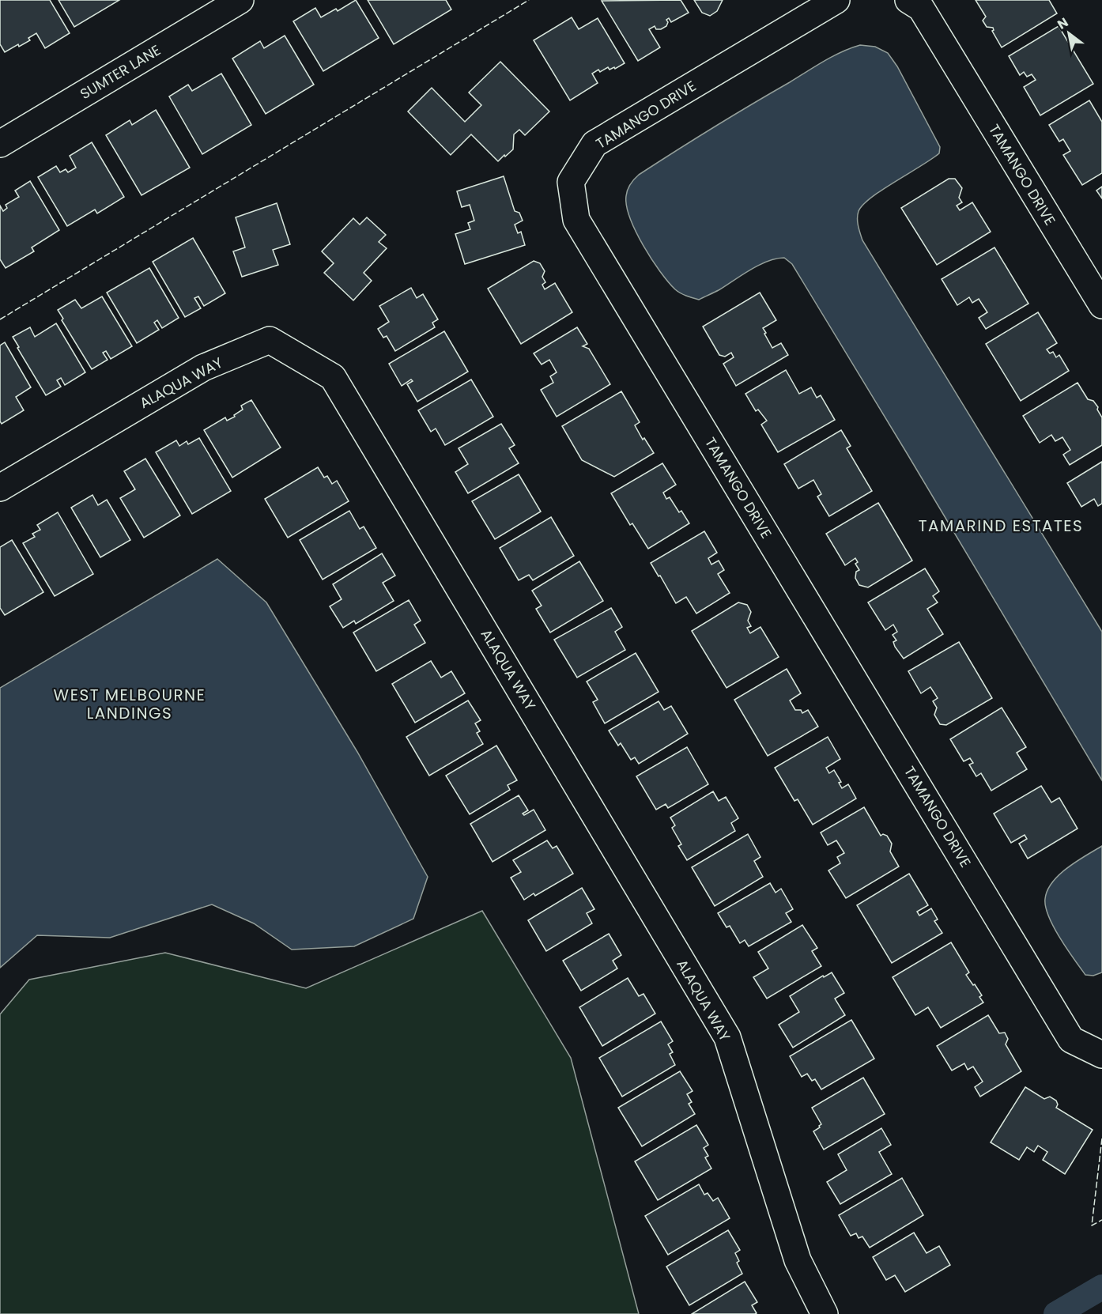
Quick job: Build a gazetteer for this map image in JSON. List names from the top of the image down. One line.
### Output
{"streets":{"street":["SUMTER LANE","TAMANGO DRIVE","ALAQUA WAY"]},"districts":["TAMARIND ESTATES","WEST MELBOURNE LANDINGS"],"north":"top left"}
